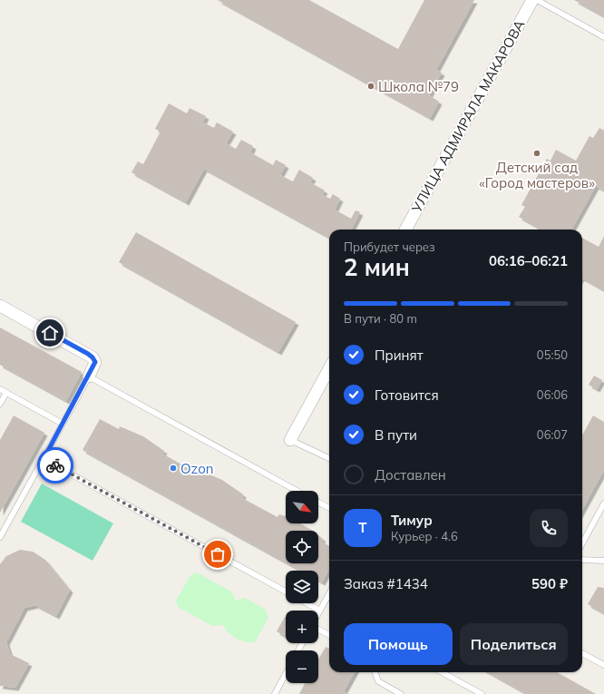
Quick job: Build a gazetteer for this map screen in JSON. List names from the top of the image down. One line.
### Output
{"streets":{"street":["УЛИЦА АДМИРАЛА МАКАРОВА"]},"places":["Школа №79","Детский сад «Город мастеров»","Ozon"],"north":"bottom right","page":{"heading":["2 мин","Прибудет через","06:16–06:21"],"panel":["Тимур","Курьер · 4.6","Заказ #1434","590 ₽"],"bar":"В пути · 80 m","list":[["Принят","05:50"],["Готовится","06:06"],["В пути","06:07"],"Доставлен"],"map_buttons":["+","−"],"round":"Т","buttons":["Помощь","Поделиться"]}}
